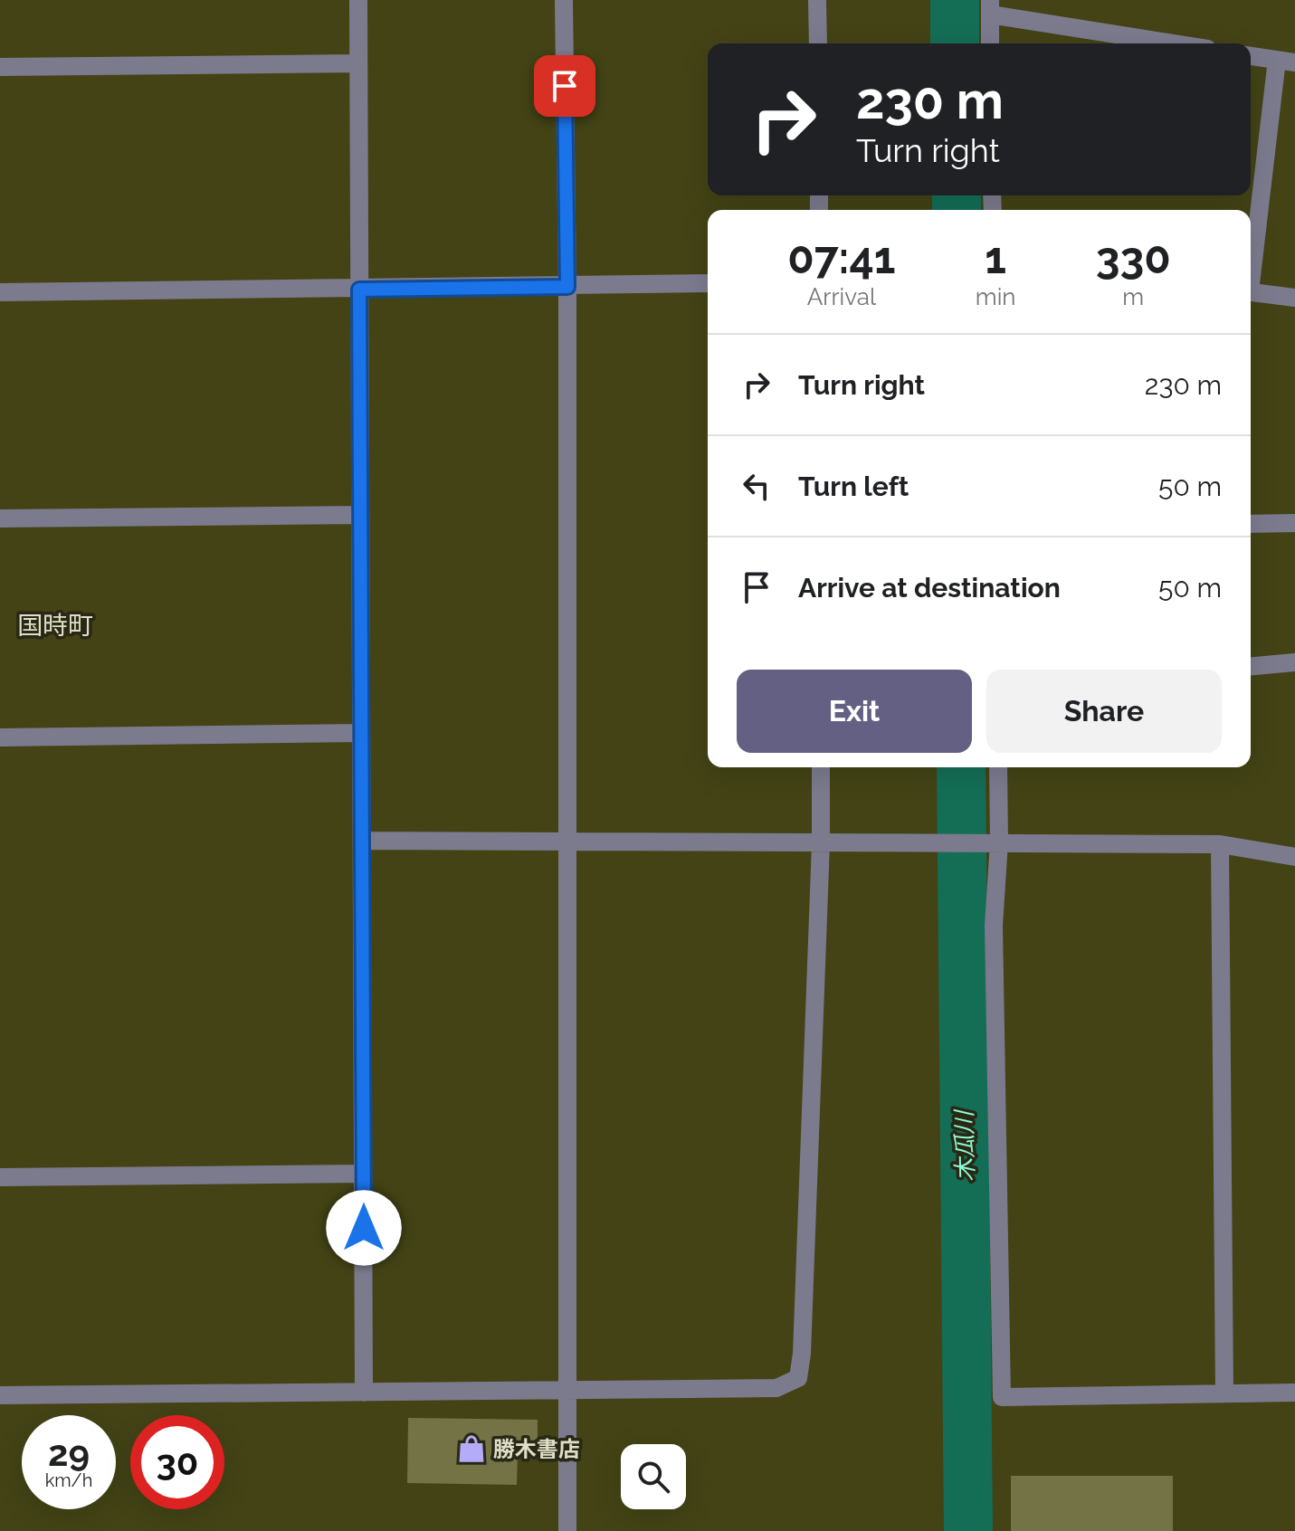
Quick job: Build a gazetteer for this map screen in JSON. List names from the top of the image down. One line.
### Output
{"districts":["国時町"],"water":["木瓜川"],"places":{"shop":["勝木書店"]},"page":{"turn":["230 m","Turn right"],"eta":["07:41","Arrival","1","min","330","m"],"list":[{"name":"Turn right","value":"230 m"},{"name":"Turn left","value":"50 m"},{"name":"Arrive at destination","value":"50 m"}],"buttons":["Exit","Share"],"speed":"29 km/h","limit":"30"}}
